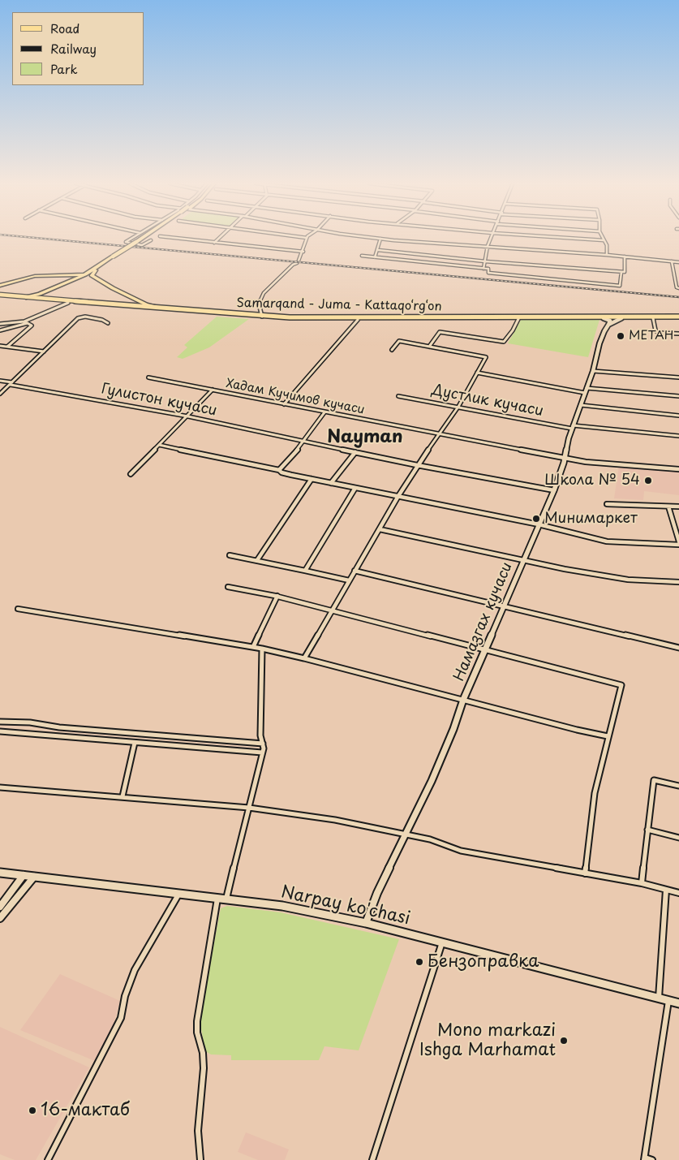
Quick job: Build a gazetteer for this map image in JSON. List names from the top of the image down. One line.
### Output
{"streets":{"main road":["Samarqand - Juma - Kattaqo‘rg‘on","Narpay ko'chasi"],"street":["Хадам Кучимов кучаси","Гулистон кучаси","Дустлик кучаси","Намазгах кучаси"]},"crossings":[["Хадам Кучимов кучаси","Намазгах кучаси"],["Гулистон кучаси","Намазгах кучаси"],["Дустлик кучаси","Намазгах кучаси"],["Намазгах кучаси","Narpay ko'chasi"]],"districts":["Nayman"],"places":["МЕТАН","Школа № 54","Минимаркет","Бензоправка","Mono markazi Ishga Marhamat","16-мактаб"],"legend":["Road","Railway","Park"]}
